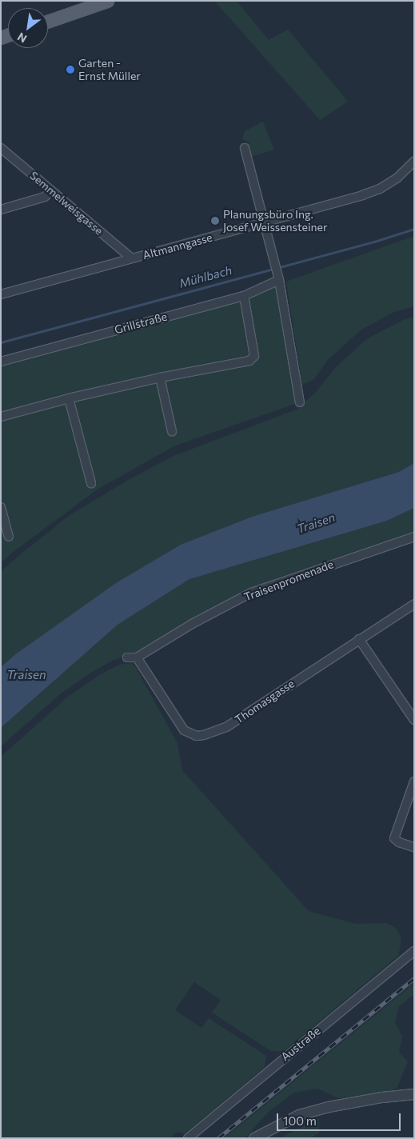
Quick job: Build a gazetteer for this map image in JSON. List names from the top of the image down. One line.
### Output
{"streets":{"street":["Semmelweisgasse","Altmanngasse","Grillstraße","Traisenpromenade","Thomasgasse","Austraße"]},"crossings":[["Semmelweisgasse","Altmanngasse"],["Traisenpromenade","Thomasgasse"]],"water":["Mühlbach","Traisen"],"places":["Garten - Ernst Müller","Planungsbüro Ing. Josef Weissensteiner"],"scale_bar":"100 m","north":"bottom left"}
